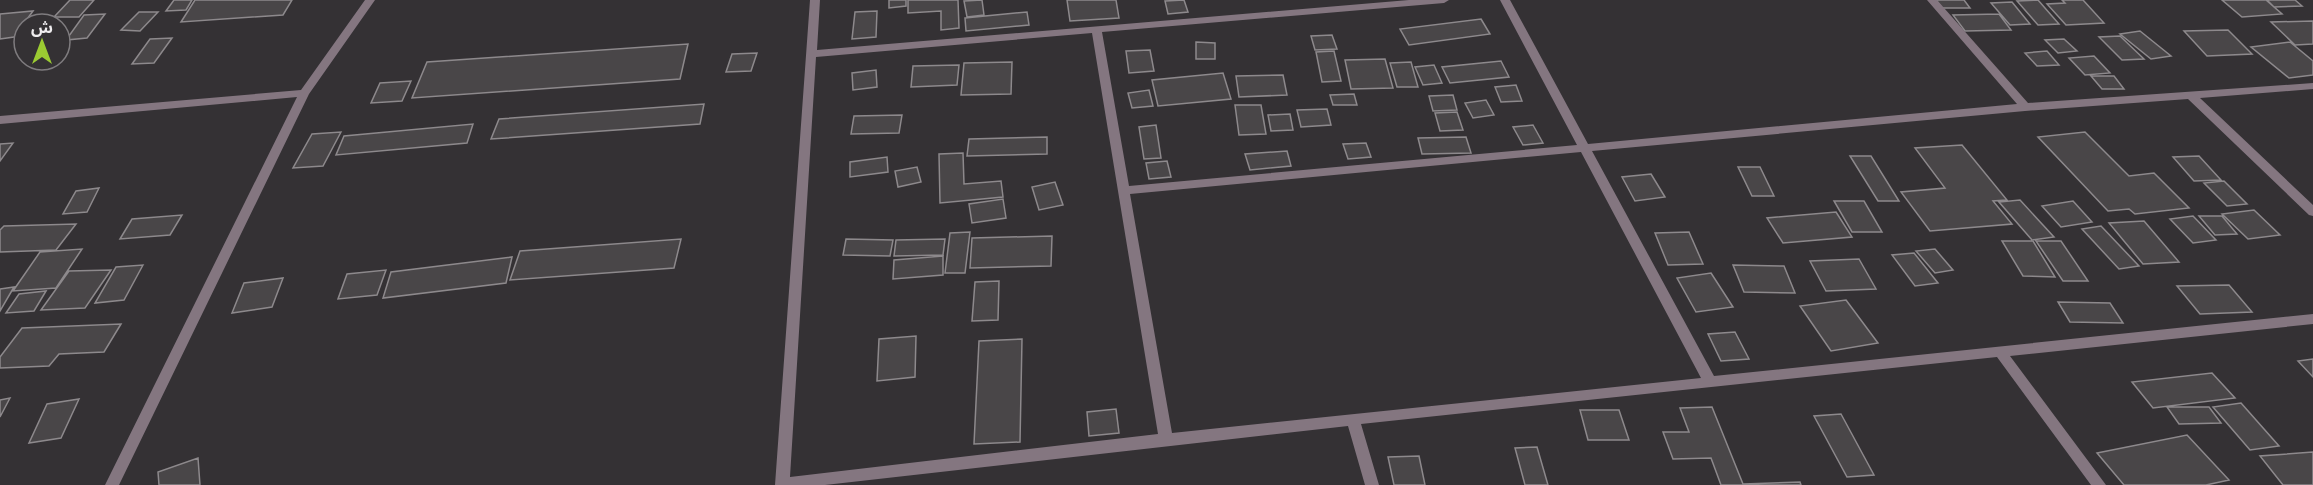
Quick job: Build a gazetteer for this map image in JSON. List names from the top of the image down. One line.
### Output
{"north":"top"}
